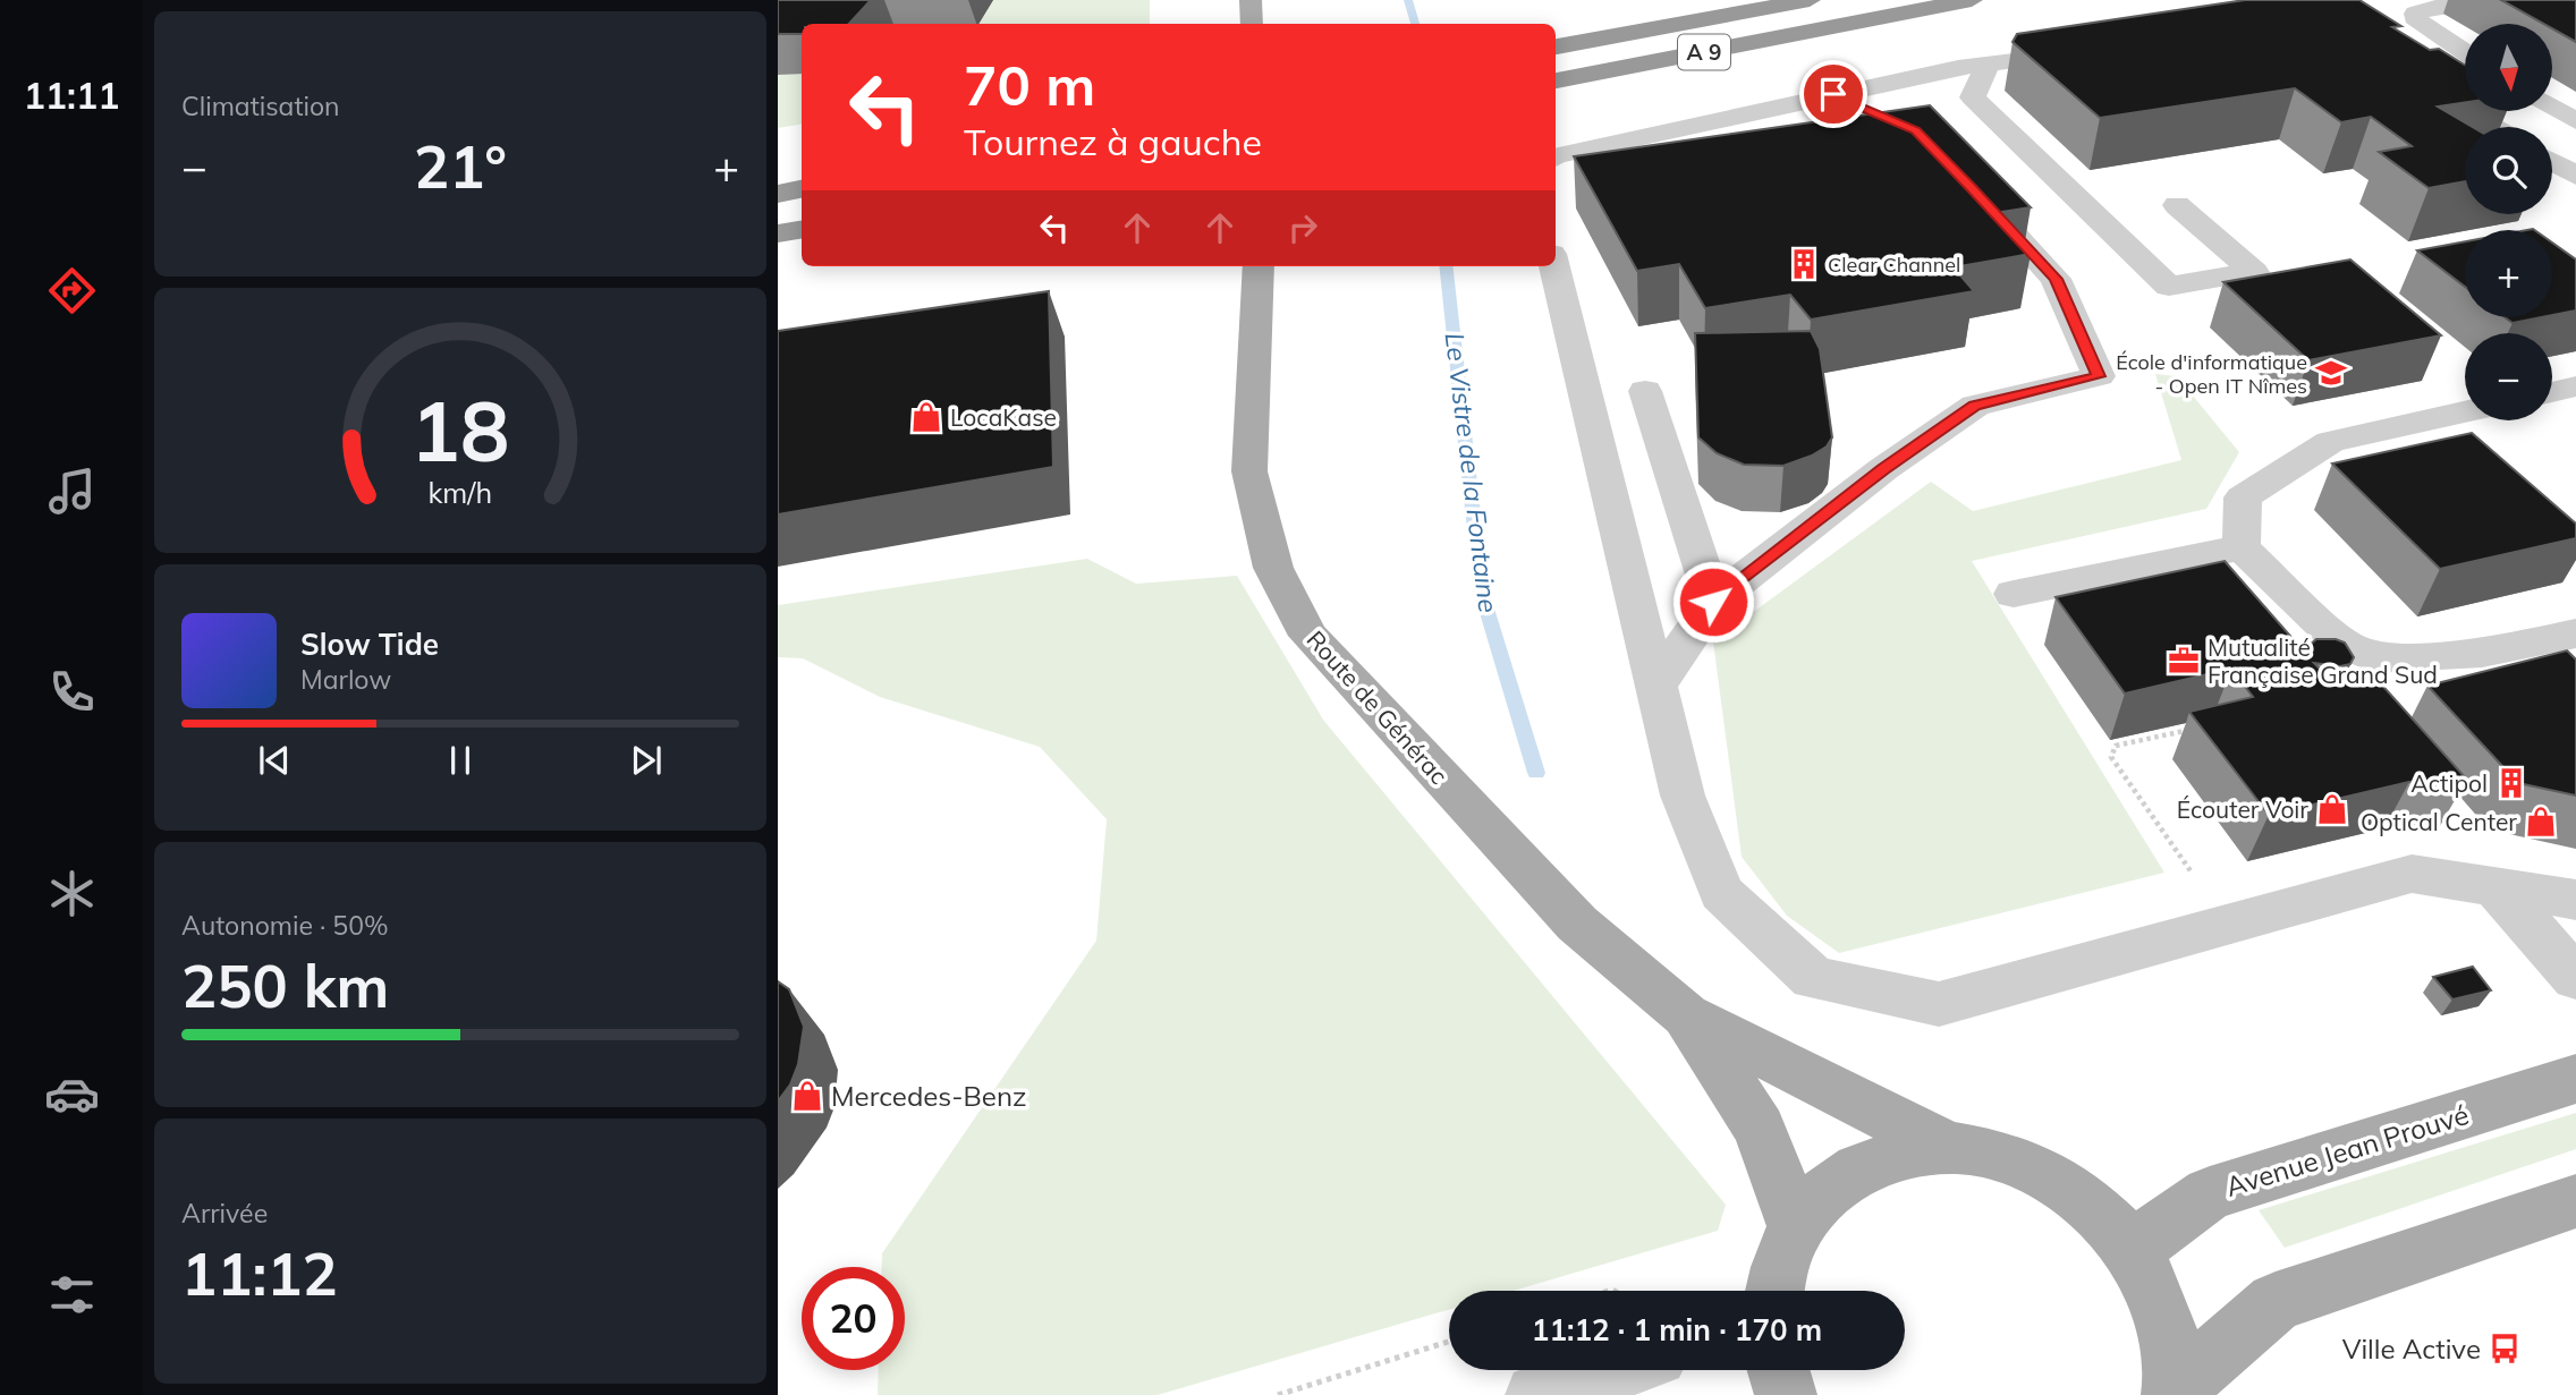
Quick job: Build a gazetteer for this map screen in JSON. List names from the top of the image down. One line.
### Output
{"streets":{"highway":["A 9"],"main road":["Route de Générac","Avenue Jean Prouvé"]},"water":["Le Vistre de la Fontaine"],"places":{"building":["Clear Channel","Actipol"],"school or university":["École d'informatique - Open IT Nîmes"],"shop":["LocaKase","Écouter Voir","Optical Center","Mercedes-Benz"],"office":["Mutualité Française Grand Sud"],"bus stop":["Ville Active"]},"north":"bottom","page":{"tabs":"11:11","tile":["Climatisation",["Autonomie · 50%","250 km"],["Arrivée","11:12"]],"map_buttons":["+","−"],"turn":["70 m","Tournez à gauche"],"heat":["−","21°","+"],"song":["Slow Tide","Marlow"],"limit":"20","trip":"11:12 · 1 min · 170 m","gauge":["18","km/h"]}}
